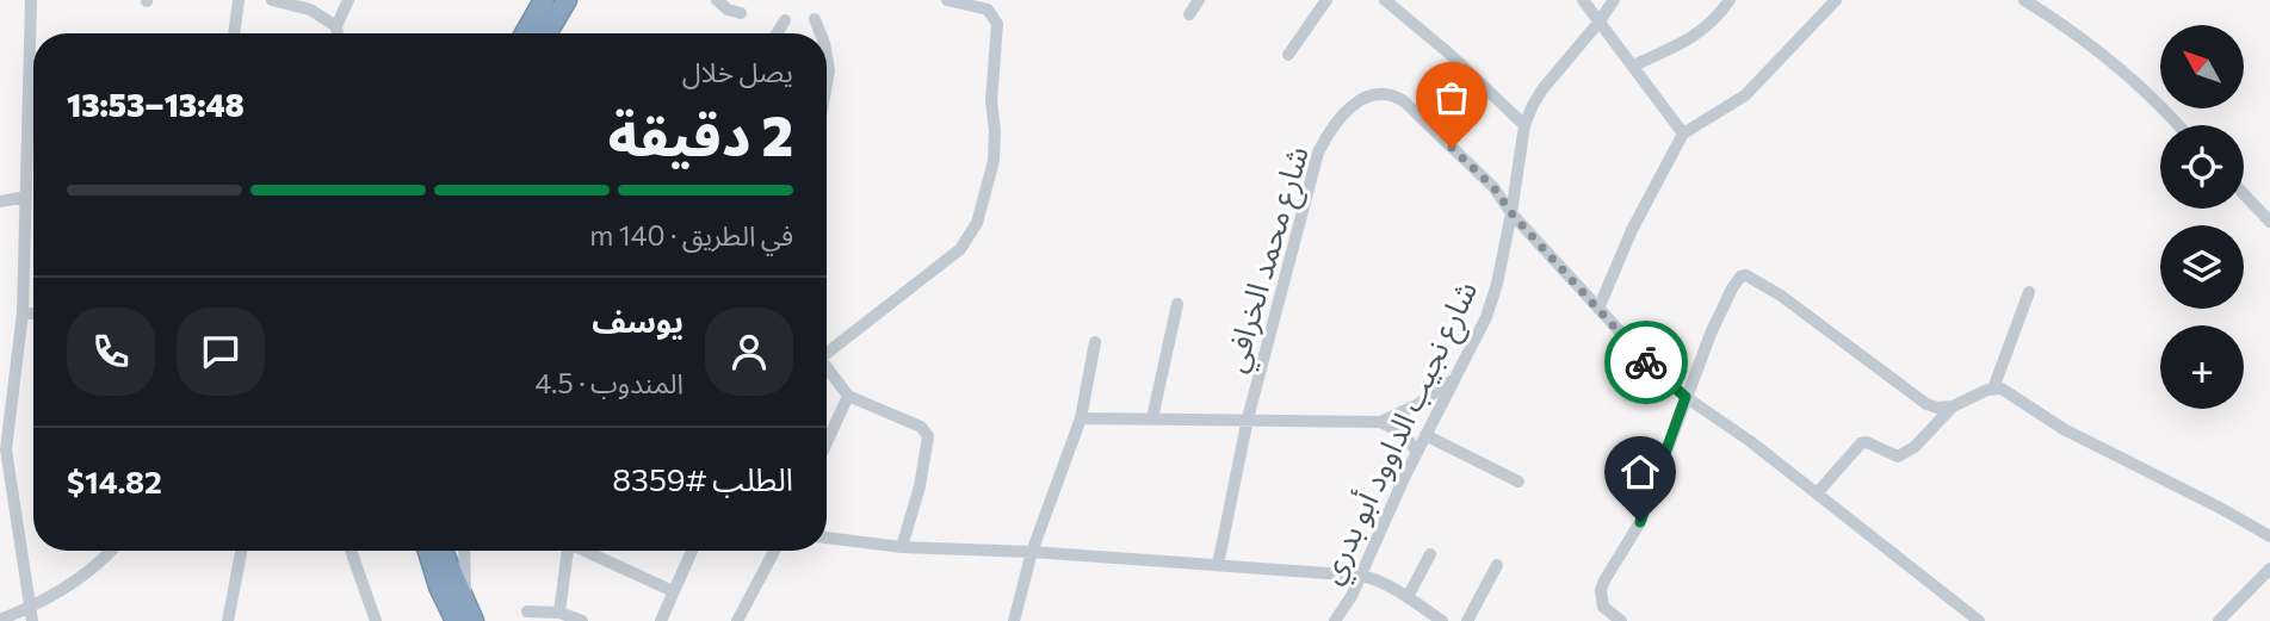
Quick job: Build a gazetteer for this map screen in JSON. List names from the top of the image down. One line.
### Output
{"streets":{"street":["شارع محمد الخرافي","شارع نجيب الداوود أبو بدري"]},"crossings":[["شارع محمد الخرافي","شارع نجيب الداوود أبو بدري"]],"north":"top left","page":{"map_buttons":"+","heading":["2 دقيقة","يصل خلال","13:48–13:53"],"panel":["يوسف","المندوب · 4.5","الطلب #8359","$14.82"],"bar":"في الطريق · 140 m"}}
